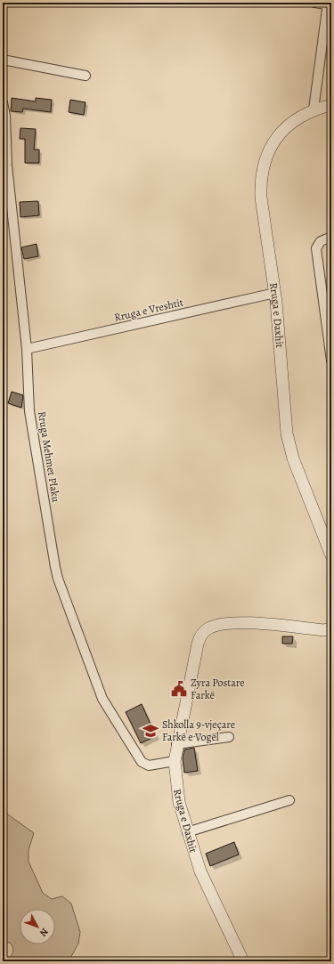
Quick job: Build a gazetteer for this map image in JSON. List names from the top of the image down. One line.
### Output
{"streets":{"street":["Rruga e Vreshtit","Rruga e Daxhit","Rruga Mehmet Plaku"]},"crossings":[["Rruga e Vreshtit","Rruga e Daxhit"],["Rruga e Vreshtit","Rruga Mehmet Plaku"],["Rruga e Daxhit","Rruga Mehmet Plaku"]],"places":{"public building":["Zyra Postare Farkë"],"school or university":["Shkolla 9-vjeçare Farkë e Vogël"]},"north":"bottom right"}
